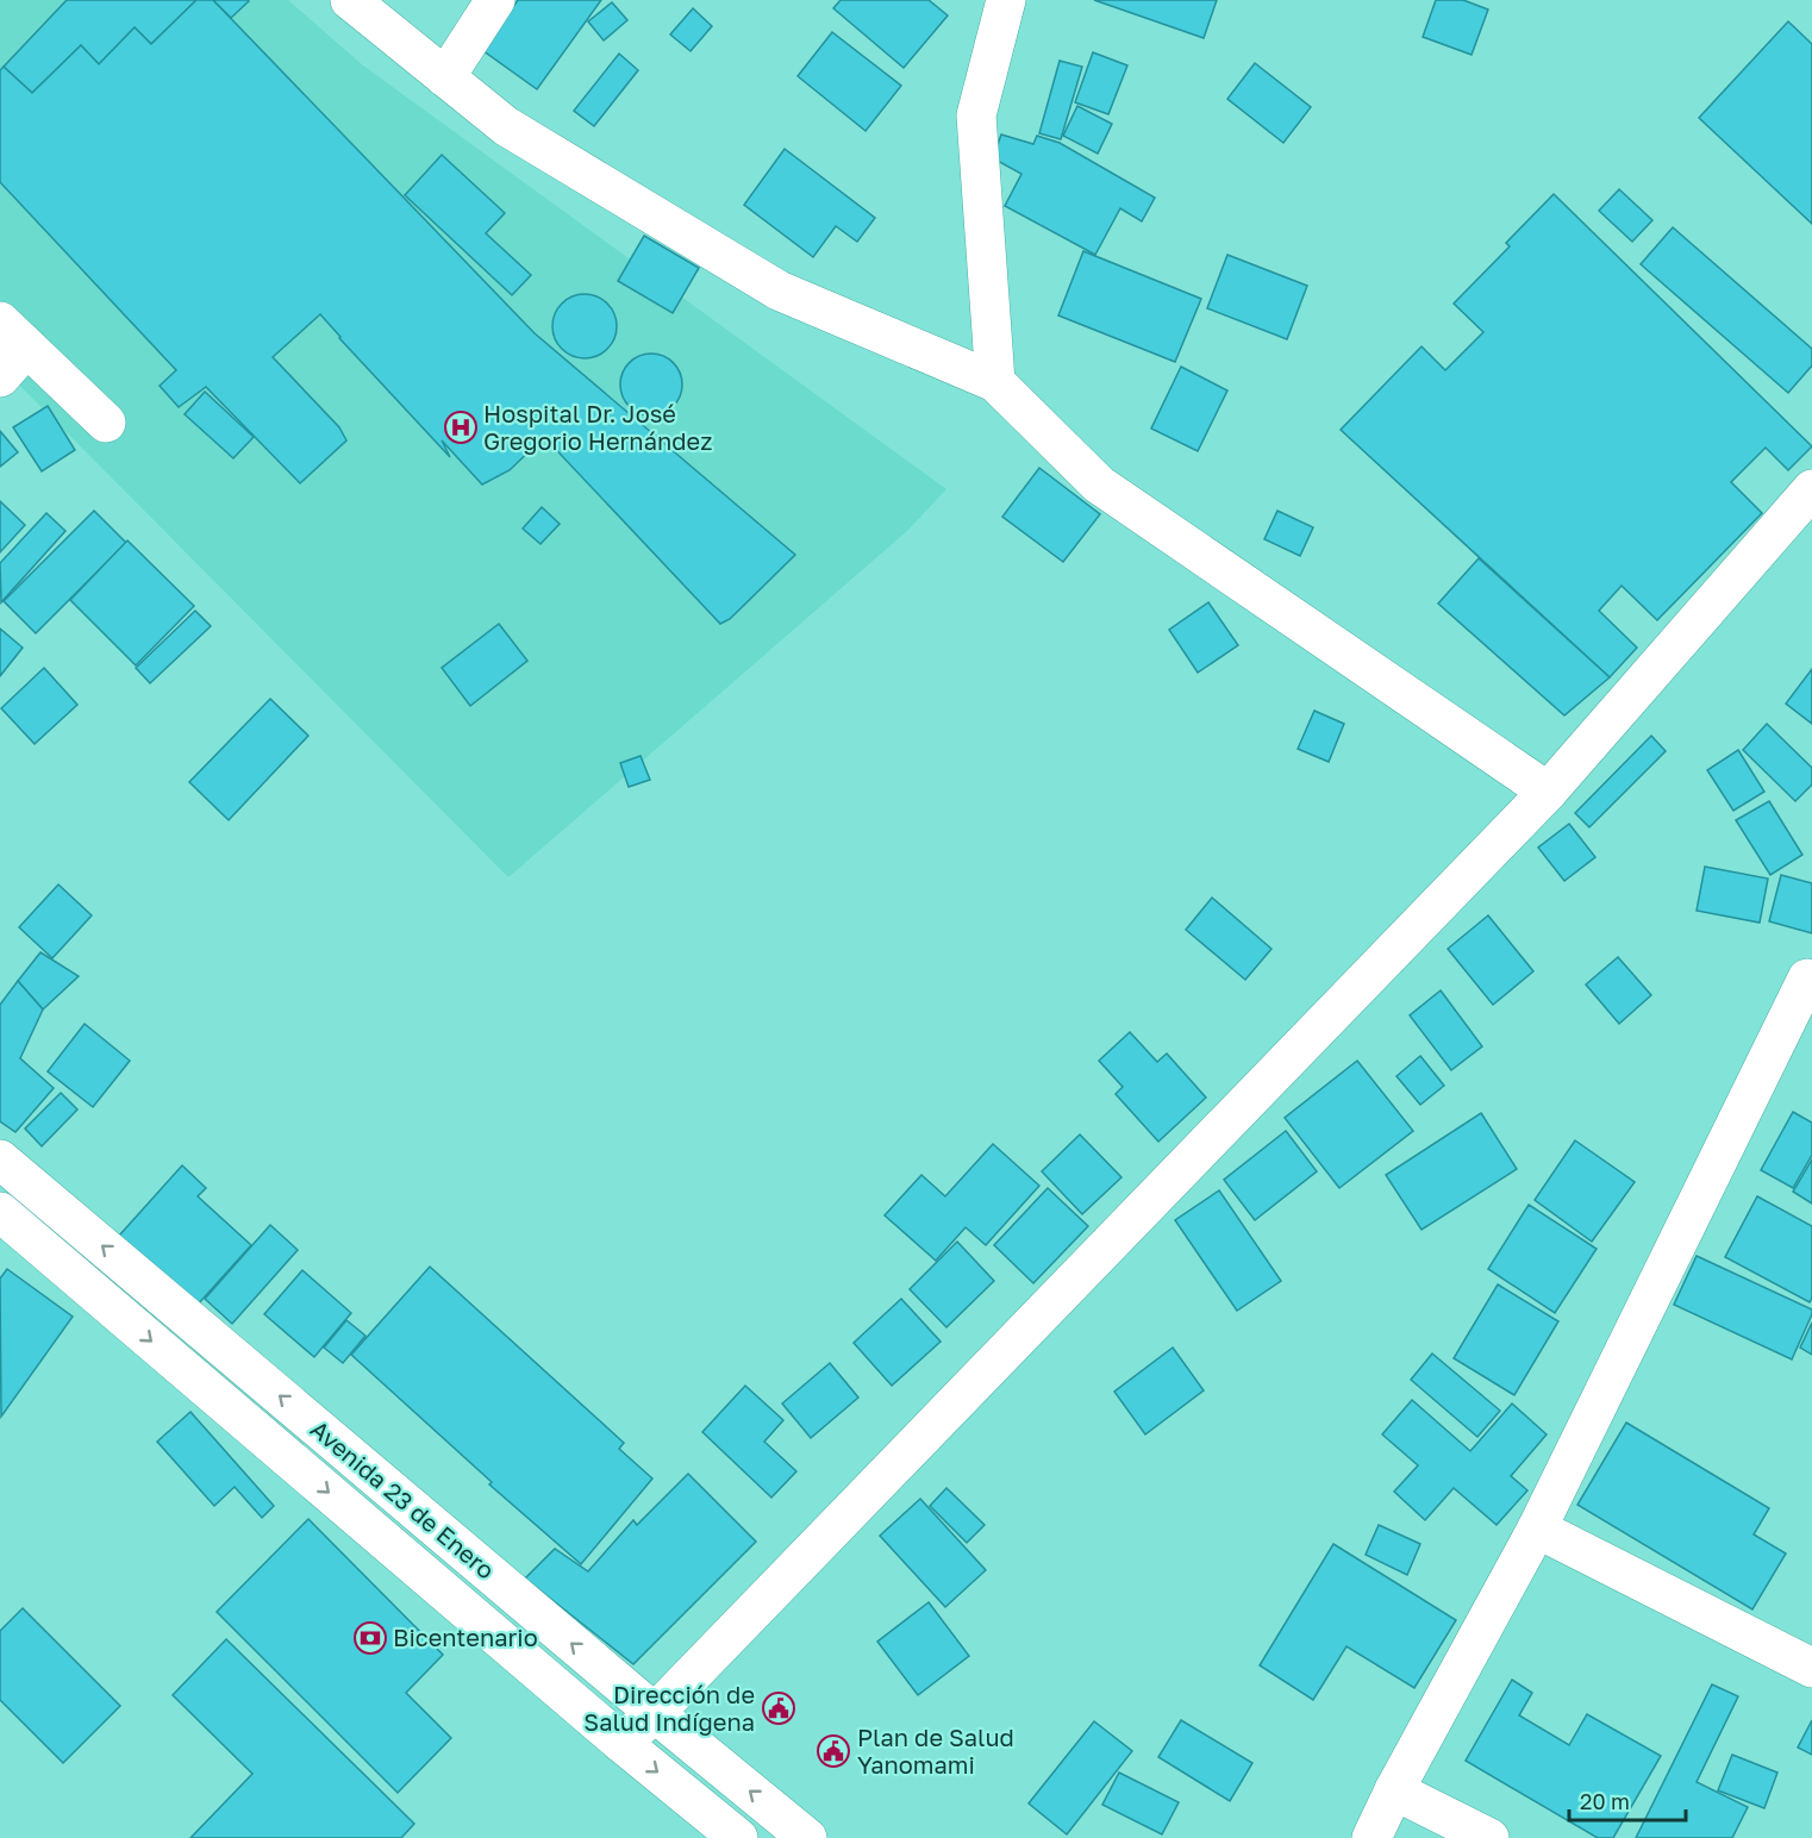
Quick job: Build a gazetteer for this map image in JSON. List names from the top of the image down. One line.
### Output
{"streets":{"street":["Avenida 23 de Enero"]},"places":{"hospital":["Hospital Dr. José Gregorio Hernández"],"bank":["Bicentenario"],"public building":["Dirección de Salud Indígena","Plan de Salud Yanomami"]},"scale_bar":"20 m"}
